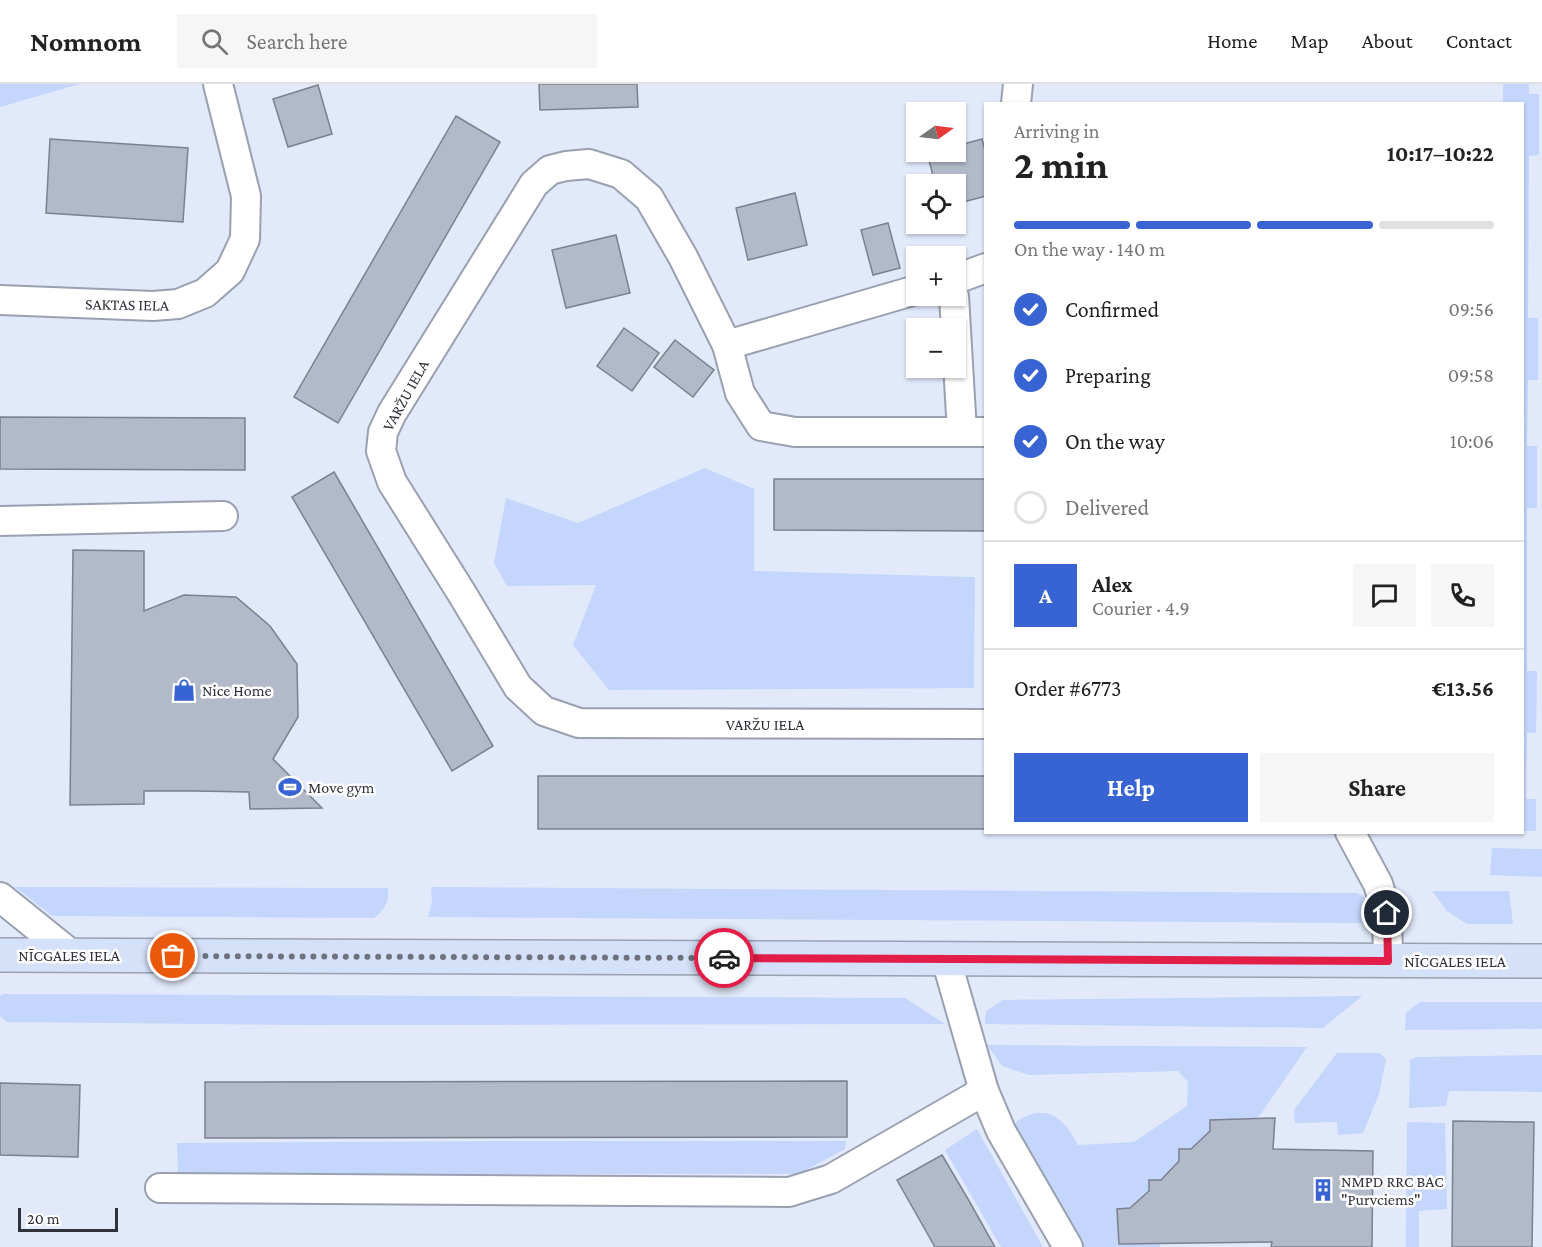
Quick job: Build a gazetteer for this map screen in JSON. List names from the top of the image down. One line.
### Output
{"streets":{"street":["SAKTAS IELA","VARŽU IELA","NĪCGALES IELA"]},"places":{"shop":["Nice Home"],"sports":["Move gym"],"building":["NMPD RRC BAC \"Purvciems\""]},"scale_bar":"20 m","north":"right","page":{"header":"Nomnom","search":"Search here","nav":["Home","Map","About","Contact"],"map_buttons":["+","−"],"heading":["2 min","Arriving in","10:17–10:22"],"panel":["Alex","Courier · 4.9","Order #6773","€13.56"],"bar":"On the way · 140 m","list":[["Confirmed","09:56"],["Preparing","09:58"],["On the way","10:06"],"Delivered"],"round":"A","buttons":["Help","Share"],"scale":"20 m"}}
